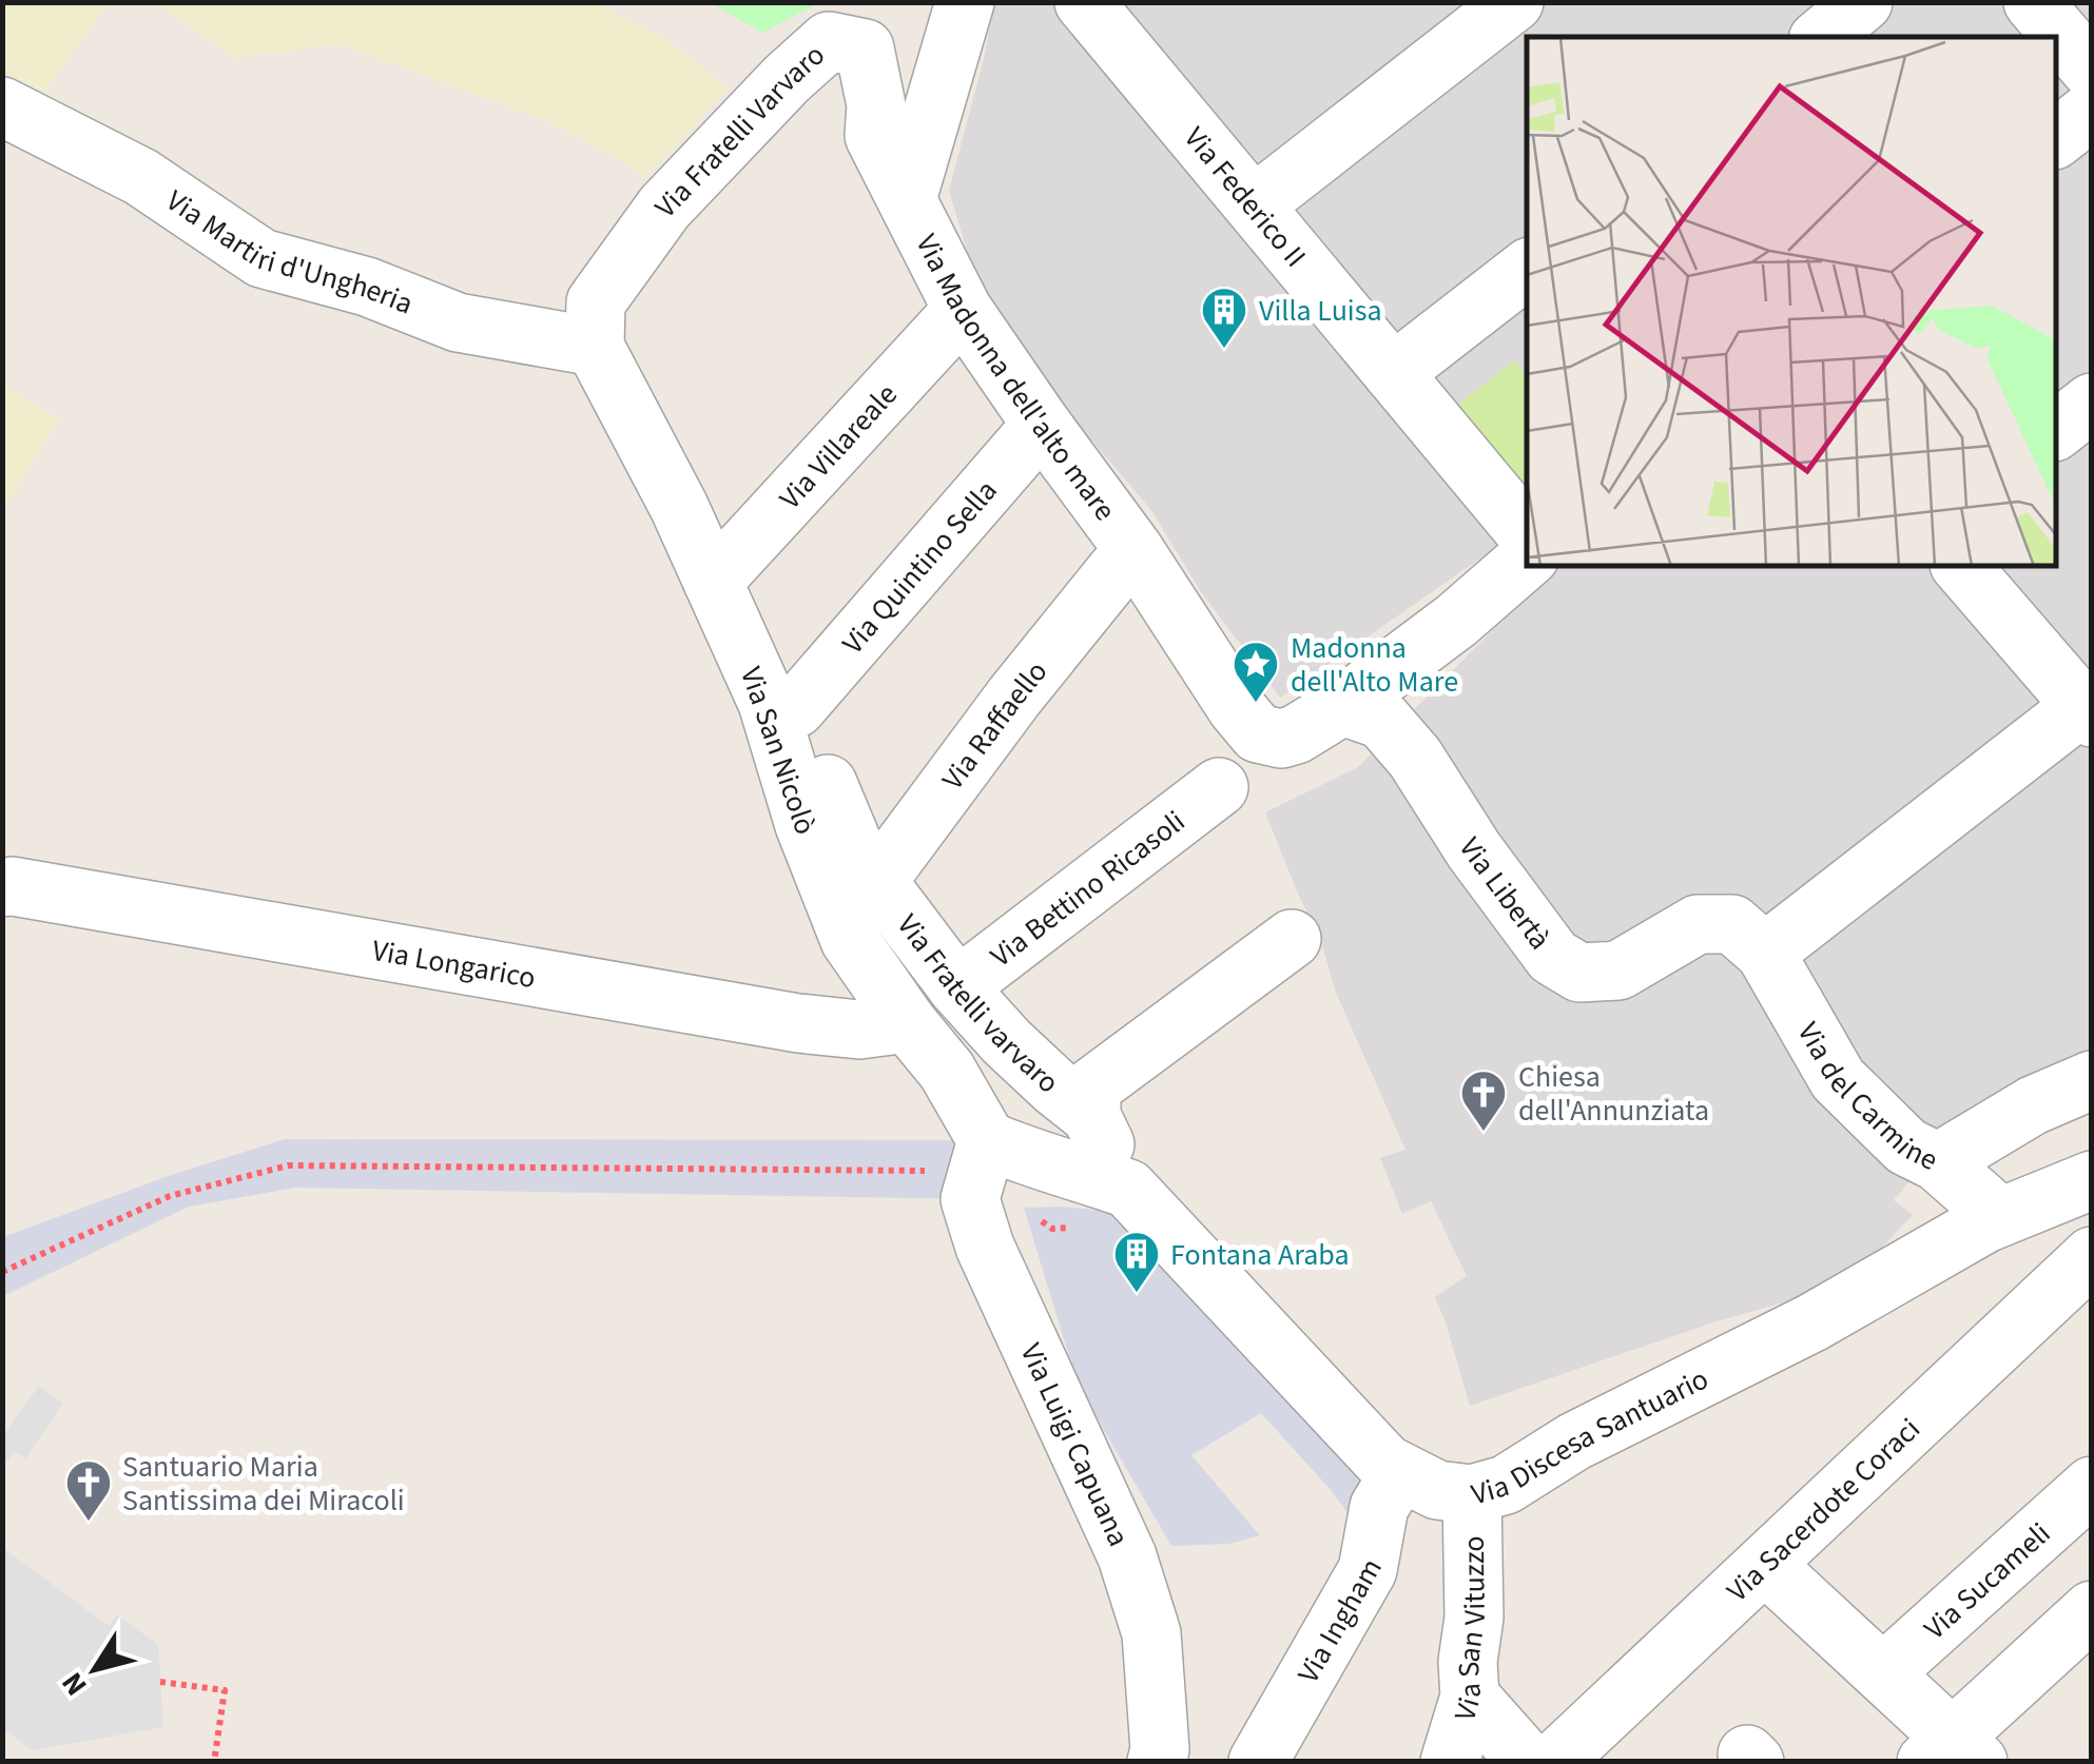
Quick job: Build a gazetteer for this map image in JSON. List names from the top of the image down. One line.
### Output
{"streets":{"street":["Via Fratelli Varvaro","Via Federico II","Via Martiri d'Ungheria","Via Madonna dell'alto mare","Via Villareale","Via Quintino Sella","Via Raffaello","Via San Nicolò","Via Bettino Ricasoli","Via Libertà","Via Longarico","Via Fratelli varvaro","Via del Carmine","Via Discesa Santuario","Via Luigi Capuana","Via Sacerdote Coraci","Via Sucameli","Via Ingham","Via San Vituzzo"]},"crossings":[["Via Fratelli Varvaro","Via Martiri d'Ungheria"],["Via Fratelli Varvaro","Via Madonna dell'alto mare"],["Via Fratelli Varvaro","Via San Nicolò"],["Via Martiri d'Ungheria","Via San Nicolò"],["Via Madonna dell'alto mare","Via Villareale"],["Via Madonna dell'alto mare","Via Quintino Sella"],["Via Madonna dell'alto mare","Via Raffaello"],["Via Madonna dell'alto mare","Via Libertà"],["Via Villareale","Via San Nicolò"],["Via Quintino Sella","Via San Nicolò"],["Via Quintino Sella","Via Fratelli varvaro"],["Via Raffaello","Via Fratelli varvaro"],["Via San Nicolò","Via Longarico"],["Via San Nicolò","Via Fratelli varvaro"],["Via San Nicolò","Via Discesa Santuario"],["Via San Nicolò","Via Luigi Capuana"],["Via Bettino Ricasoli","Via Fratelli varvaro"],["Via Libertà","Via del Carmine"],["Via del Carmine","Via Discesa Santuario"],["Via Discesa Santuario","Via Luigi Capuana"],["Via Discesa Santuario","Via Ingham"],["Via Discesa Santuario","Via San Vituzzo"]],"places":{"building":["Villa Luisa","Fontana Araba"],"place":["Madonna dell'Alto Mare"],"church":["Chiesa dell'Annunziata","Santuario Maria Santissima dei Miracoli"]},"north":"bottom left"}
